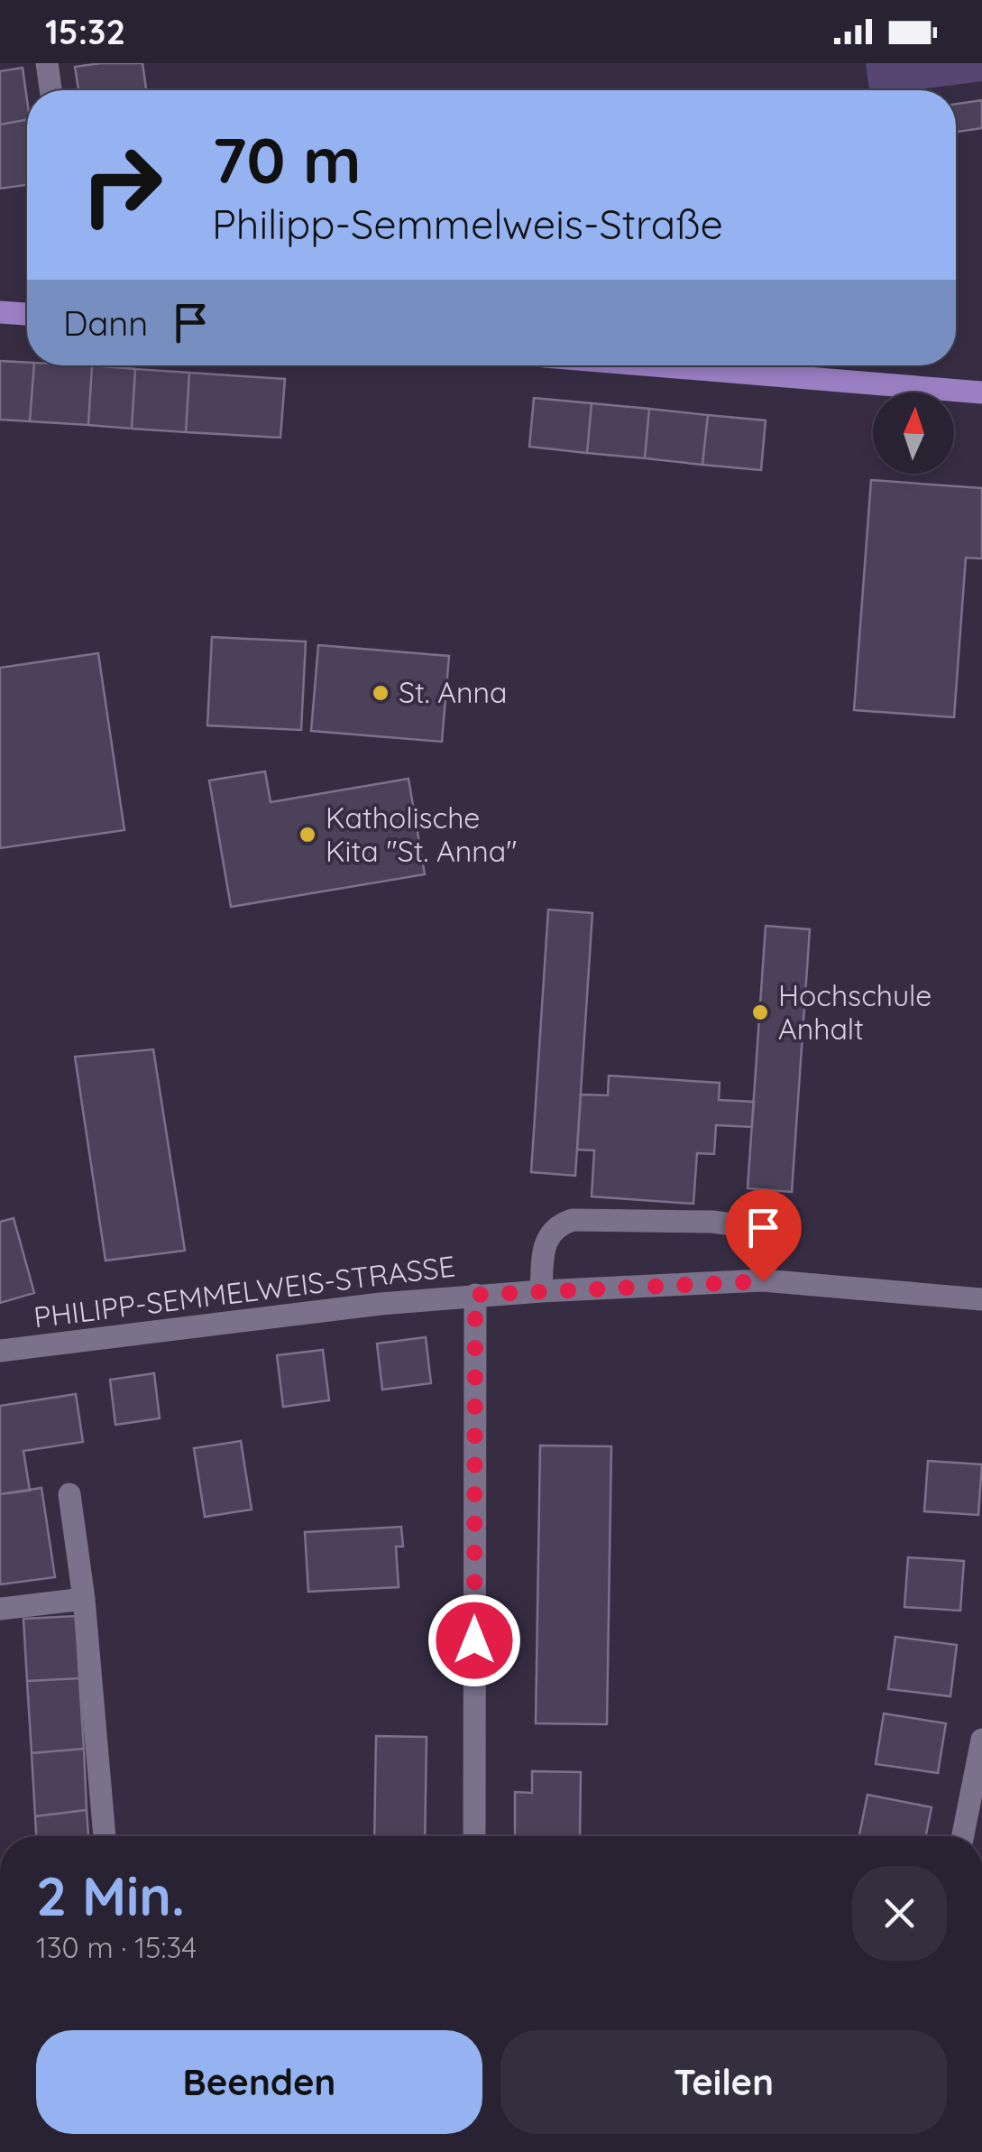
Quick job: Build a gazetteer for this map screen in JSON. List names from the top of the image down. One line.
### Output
{"streets":{"street":["PHILIPP-SEMMELWEIS-STRASSE"]},"places":["St. Anna","Katholische Kita \"St. Anna\"","Hochschule Anhalt"],"north":"top","page":{"status":"15:32","turn":["70 m","Philipp-Semmelweis-Straße"],"then":"Dann","heading":["2 Min.","130 m · 15:34"],"buttons":["Beenden","Teilen"]}}
